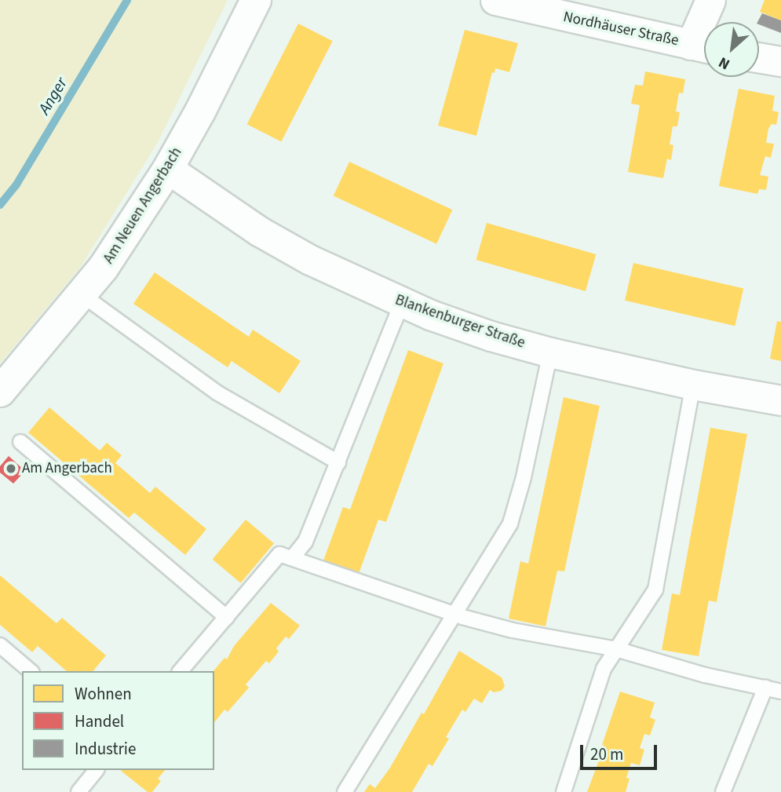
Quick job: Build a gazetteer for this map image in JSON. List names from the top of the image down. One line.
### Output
{"streets":{"street":["Nordhäuser Straße","Am Neuen Angerbach","Blankenburger Straße"]},"crossings":[["Am Neuen Angerbach","Blankenburger Straße"]],"water":["Anger"],"places":["Am Angerbach"],"legend":["Wohnen","Handel","Industrie"],"scale_bar":"20 m","north":"bottom left"}
